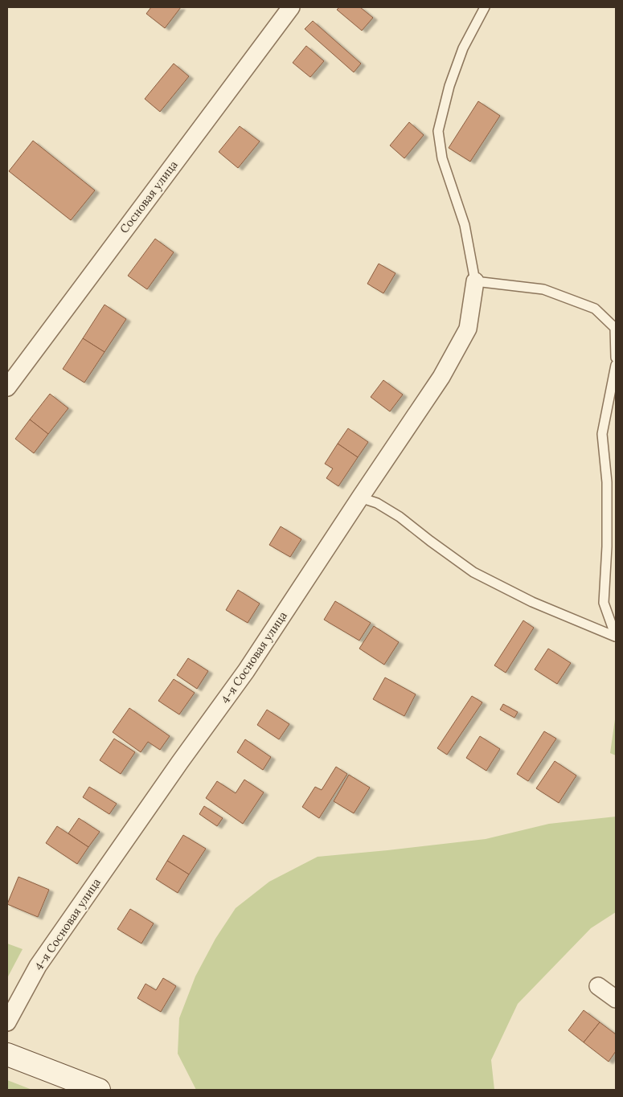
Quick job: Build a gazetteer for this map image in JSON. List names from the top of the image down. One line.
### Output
{"streets":{"street":["Сосновая улица","4-я Сосновая улица"]}}
